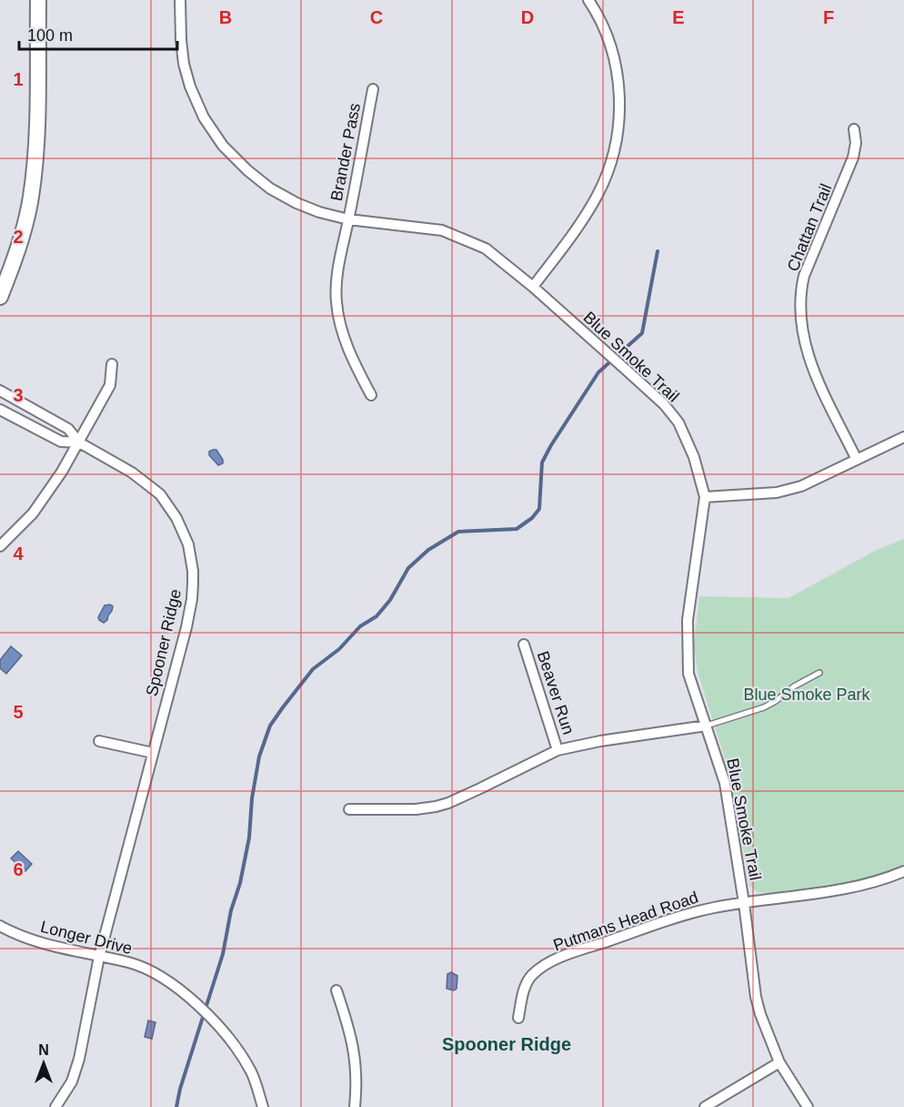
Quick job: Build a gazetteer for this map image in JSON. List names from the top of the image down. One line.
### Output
{"streets":{"street":["Brander Pass","Chattan Trail","Blue Smoke Trail","Spooner Ridge","Beaver Run","Putmans Head Road","Longer Drive"]},"crossings":[["Brander Pass","Blue Smoke Trail"],["Blue Smoke Trail","Putmans Head Road"],["Spooner Ridge","Longer Drive"]],"districts":["Spooner Ridge"],"parks":["Blue Smoke Park"],"scale_bar":"100 m","north":"top","grid":{"columns":["B","C","D","E","F"],"rows":["1","2","3","4","5","6"]}}
